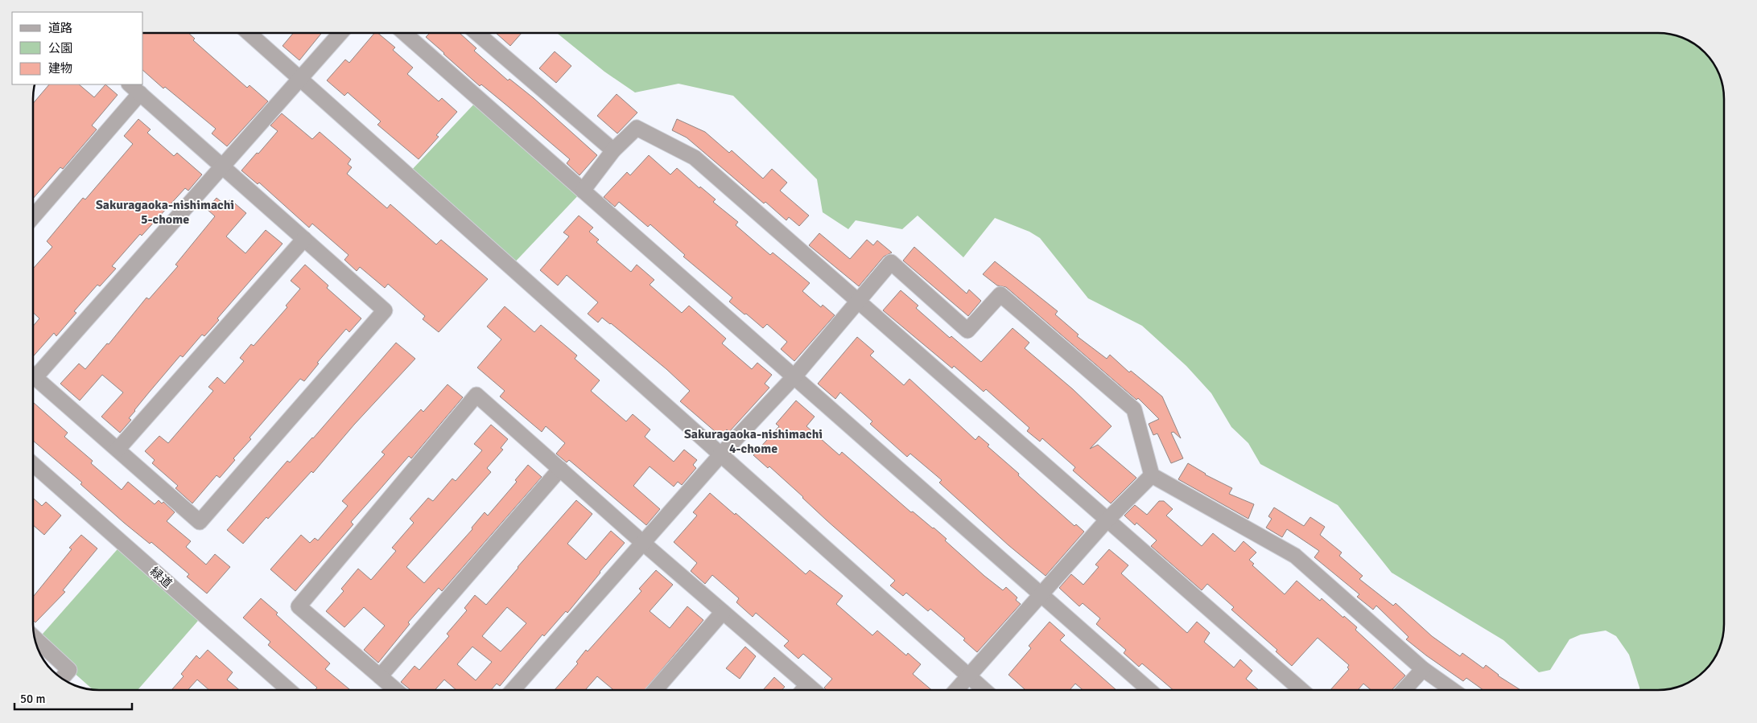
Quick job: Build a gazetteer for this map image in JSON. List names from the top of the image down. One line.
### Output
{"streets":{"street":["緑道"]},"districts":["Sakuragaoka-nishimachi 5-chome","Sakuragaoka-nishimachi 4-chome"],"legend":["道路","公園","建物"],"scale_bar":"50 m"}
